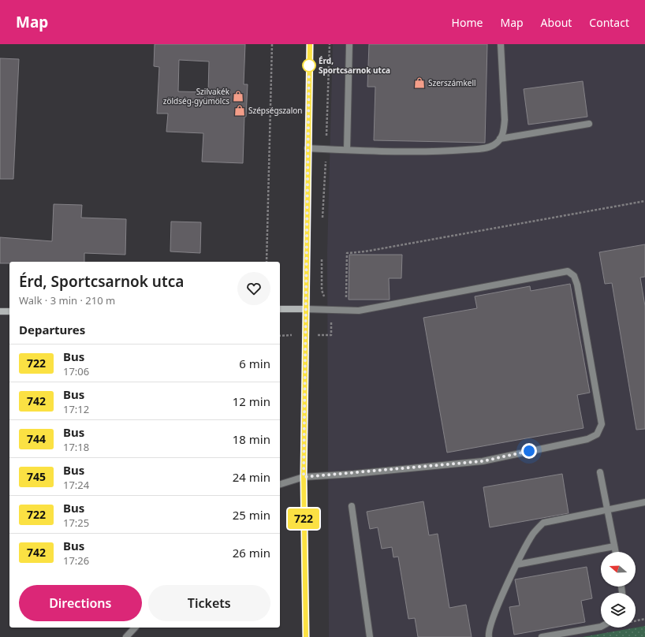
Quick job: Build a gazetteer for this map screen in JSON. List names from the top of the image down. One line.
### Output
{"places":{"other":["Érd, Sportcsarnok utca"],"shop":["Szerszámkell","Szilvakék zöldség-gyümölcs","Szépségszalon"]},"lines":["bus line 722"],"north":"left","page":{"header":"Map","nav":["Home","Map","About","Contact"],"on_map":"722","heading":[["Érd, Sportcsarnok utca","Walk · 3 min · 210 m"],"Departures"],"list":[{"mark":"722","name":"Bus","note":"17:06","value":"6 min"},{"mark":"742","name":"Bus","note":"17:12","value":"12 min"},{"mark":"744","name":"Bus","note":"17:18","value":"18 min"},{"mark":"745","name":"Bus","note":"17:24","value":"24 min"},{"mark":"722","name":"Bus","note":"17:25","value":"25 min"},{"mark":"742","name":"Bus","note":"17:26","value":"26 min"}],"buttons":["Directions","Tickets"]}}
